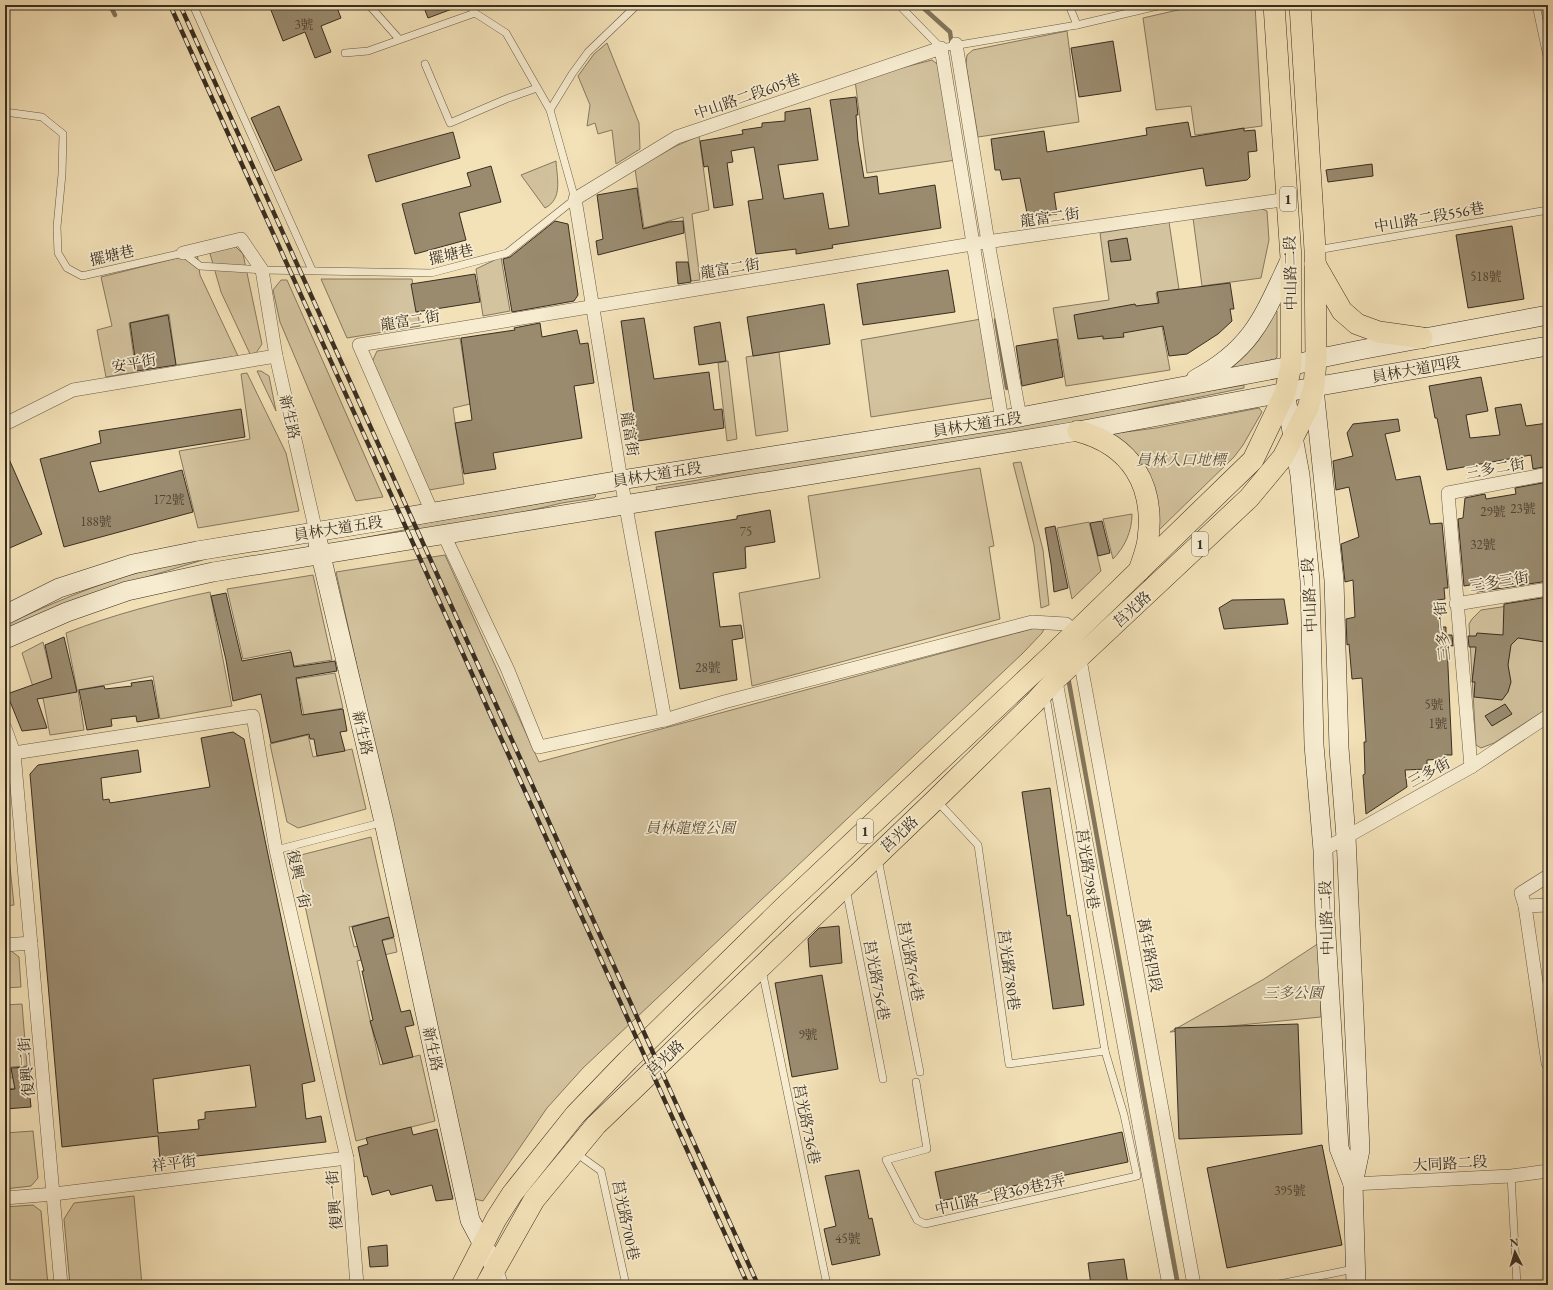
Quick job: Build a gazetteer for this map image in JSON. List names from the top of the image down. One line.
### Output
{"streets":{"main road":["1","中山路二段","員林大道四段","新生路","員林大道五段","莒光路"],"street":["中山路二段605巷","龍富二街","安平街","龍富街","三多二街","三多三街","三多一街","三多街","復興一街","萬年路四段","復興二街","祥平街","大同路二段"],"lane":["中山路二段556巷","擺塘巷","莒光路798巷","莒光路764巷","莒光路780巷","莒光路756巷","莒光路736巷","中山路二段369巷2弄","莒光路700巷"]},"crossings":[["中山路二段605巷","擺塘巷"],["中山路二段605巷","龍富街"],["龍富二街","中山路二段"],["龍富二街","員林大道五段"],["龍富二街","龍富街"],["中山路二段556巷","中山路二段"],["擺塘巷","新生路"],["擺塘巷","龍富街"],["中山路二段","員林大道四段"],["中山路二段","員林大道五段"],["中山路二段","莒光路"],["中山路二段","三多街"],["中山路二段","大同路二段"],["安平街","新生路"],["員林大道四段","員林大道五段"],["員林大道四段","莒光路"],["新生路","員林大道五段"],["新生路","莒光路"],["員林大道五段","龍富街"],["員林大道五段","莒光路"],["三多二街","三多一街"],["三多三街","三多一街"],["莒光路","莒光路798巷"],["莒光路","萬年路四段"],["莒光路","莒光路764巷"],["莒光路","莒光路780巷"],["莒光路","莒光路756巷"],["莒光路","莒光路736巷"],["莒光路","莒光路700巷"],["三多一街","三多街"],["莒光路798巷","莒光路780巷"],["莒光路798巷","中山路二段369巷2弄"],["復興一街","復興二街"],["復興一街","祥平街"],["莒光路780巷","中山路二段369巷2弄"],["復興二街","祥平街"]],"parks":["員林入口地標","員林龍燈公園","三多公園"],"house_numbers":["3號","518號","172號","23號","29號","188號","75","32號","28號","5號","1號","9號","395號","45號"],"north":"top"}
